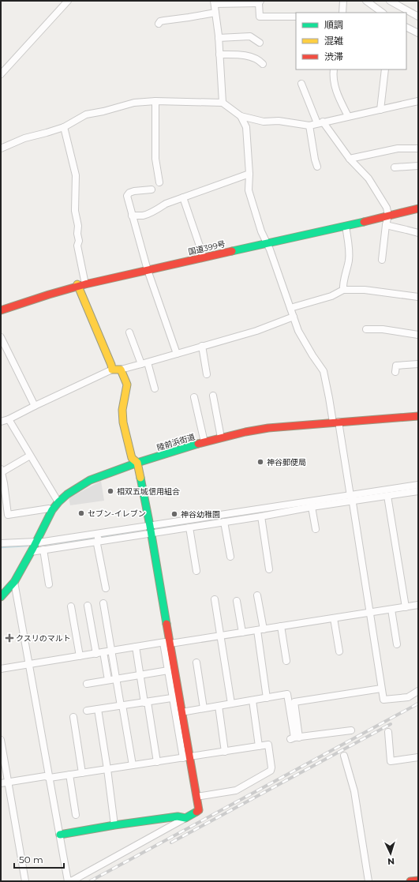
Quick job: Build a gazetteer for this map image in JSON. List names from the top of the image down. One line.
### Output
{"streets":{"main road":["国道399号","陸前浜街道"]},"places":{"other":["神谷郵便局","相双五城信用組合","セブン-イレブン","神谷幼稚園"],"health":["クスリのマルト"]},"legend":["順調","混雑","渋滞"],"scale_bar":"50 m","north":"bottom"}
